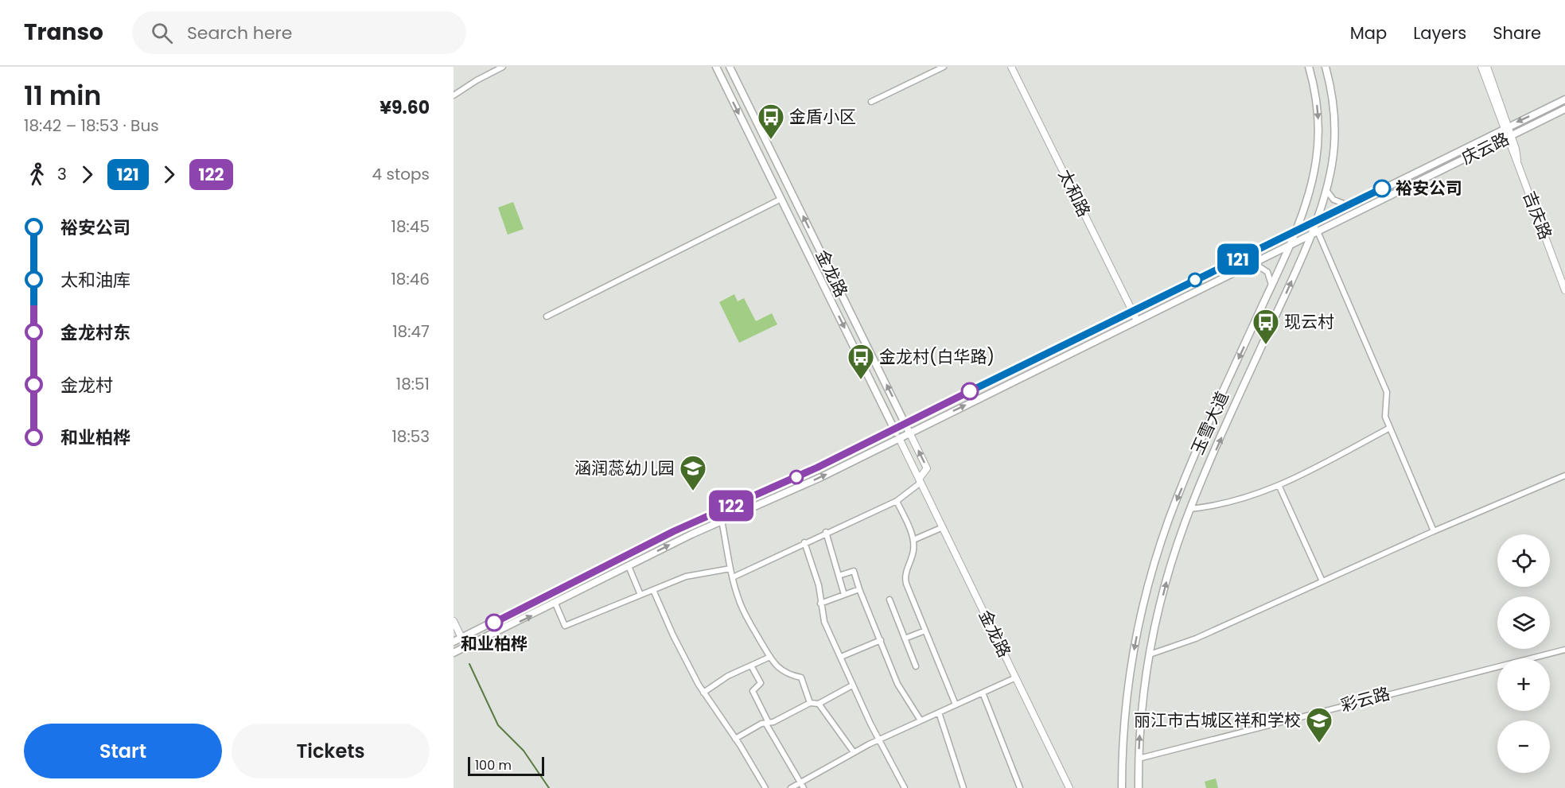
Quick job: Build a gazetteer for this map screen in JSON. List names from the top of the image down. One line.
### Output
{"streets":{"main road":["庆云路","金龙路","玉雪大道"],"street":["太和路","吉庆路","彩云路"]},"crossings":[["庆云路","太和路"],["庆云路","吉庆路"],["庆云路","金龙路"],["庆云路","玉雪大道"],["玉雪大道","彩云路"]],"places":{"bus stop":["金盾小区","现云村","金龙村(白华路)"],"other":["裕安公司","和业柏桦"],"school or university":["涵润蕊幼儿园","丽江市古城区祥和学校"]},"lines":["bus line 121","bus line 122"],"scale_bar":"100 m","page":{"header":"Transo","search":"Search here","nav":["Map","Layers","Share"],"heading":["11 min","18:42 – 18:53 · Bus","¥9.60"],"on_map":["121","122"],"legs":["3","121","122","4 stops"],"list":[{"name":"裕安公司","value":"18:45"},{"name":"太和油库","value":"18:46"},{"name":"金龙村东","value":"18:47"},{"name":"金龙村","value":"18:51"},{"name":"和业柏桦","value":"18:53"}],"map_buttons":["+","−"],"buttons":["Start","Tickets"],"scale":"100 m"}}
